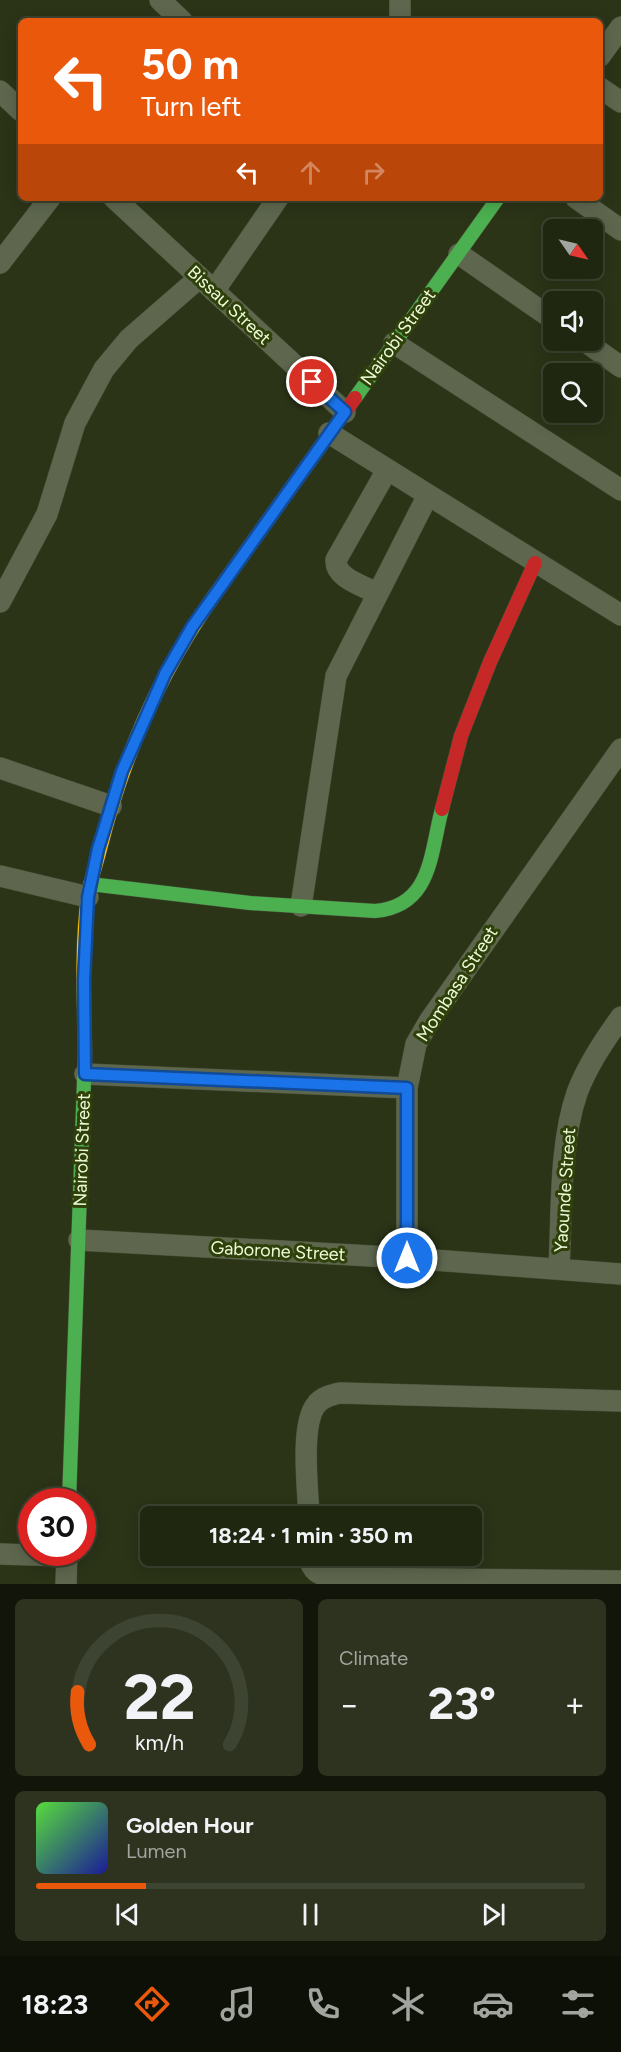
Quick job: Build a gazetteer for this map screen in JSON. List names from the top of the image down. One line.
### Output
{"streets":{"street":["Bissau Street","Nairobi Street","Mombasa Street","Yaounde Street","Gaborone Street"]},"crossings":[["Bissau Street","Nairobi Street"],["Nairobi Street","Gaborone Street"],["Mombasa Street","Gaborone Street"],["Yaounde Street","Gaborone Street"]],"north":"bottom right","page":{"turn":["50 m","Turn left"],"limit":"30","trip":"18:24 · 1 min · 350 m","tile":"Climate","heat":["−","23°","+"],"song":["Golden Hour","Lumen"],"tabs":"18:23","gauge":["22","km/h"]}}
